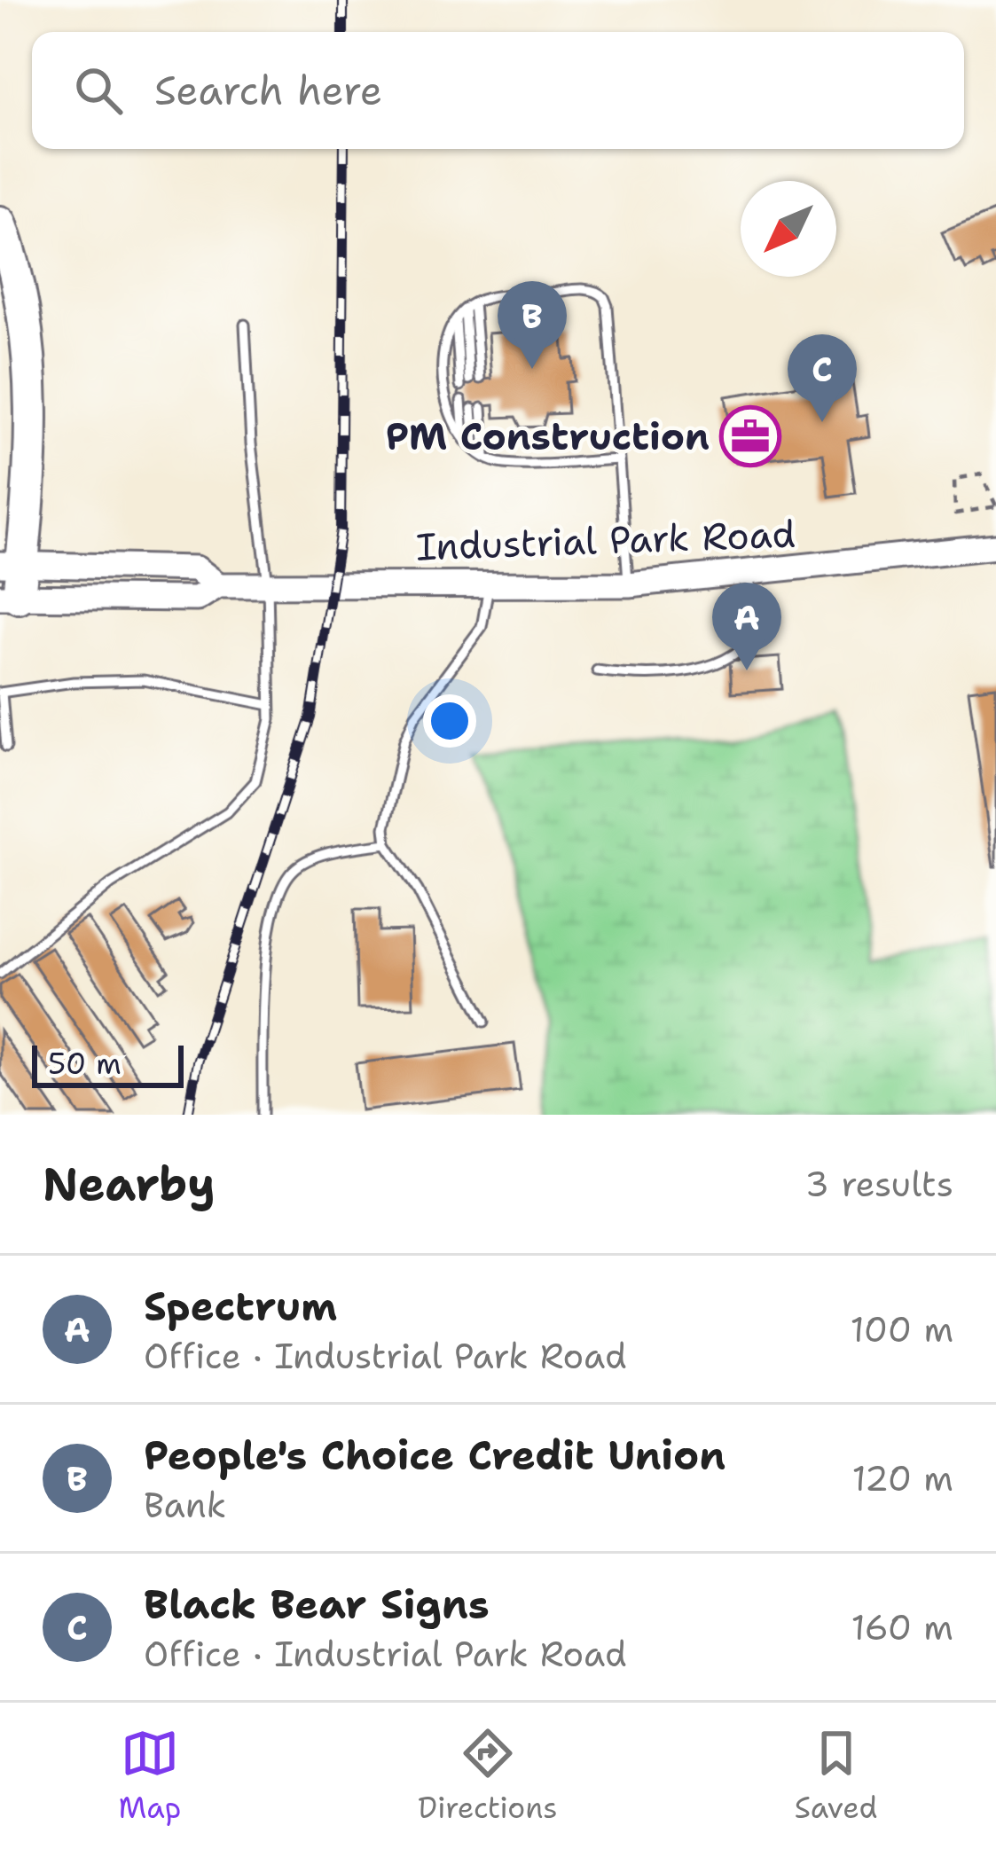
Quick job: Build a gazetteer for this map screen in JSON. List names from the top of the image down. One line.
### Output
{"streets":{"main road":["Industrial Park Road"]},"places":{"office":["PM Construction"]},"scale_bar":"50 m","north":"bottom left","page":{"search":"Search here","pins":["B","C","A"],"scale":"50 m","heading":["Nearby","3 results"],"list":[{"mark":"A","name":"Spectrum","note":"Office · Industrial Park Road","value":"100 m"},{"mark":"B","name":"People's Choice Credit Union","note":"Bank","value":"120 m"},{"mark":"C","name":"Black Bear Signs","note":"Office · Industrial Park Road","value":"160 m"}],"nav":["Map","Directions","Saved"]}}
